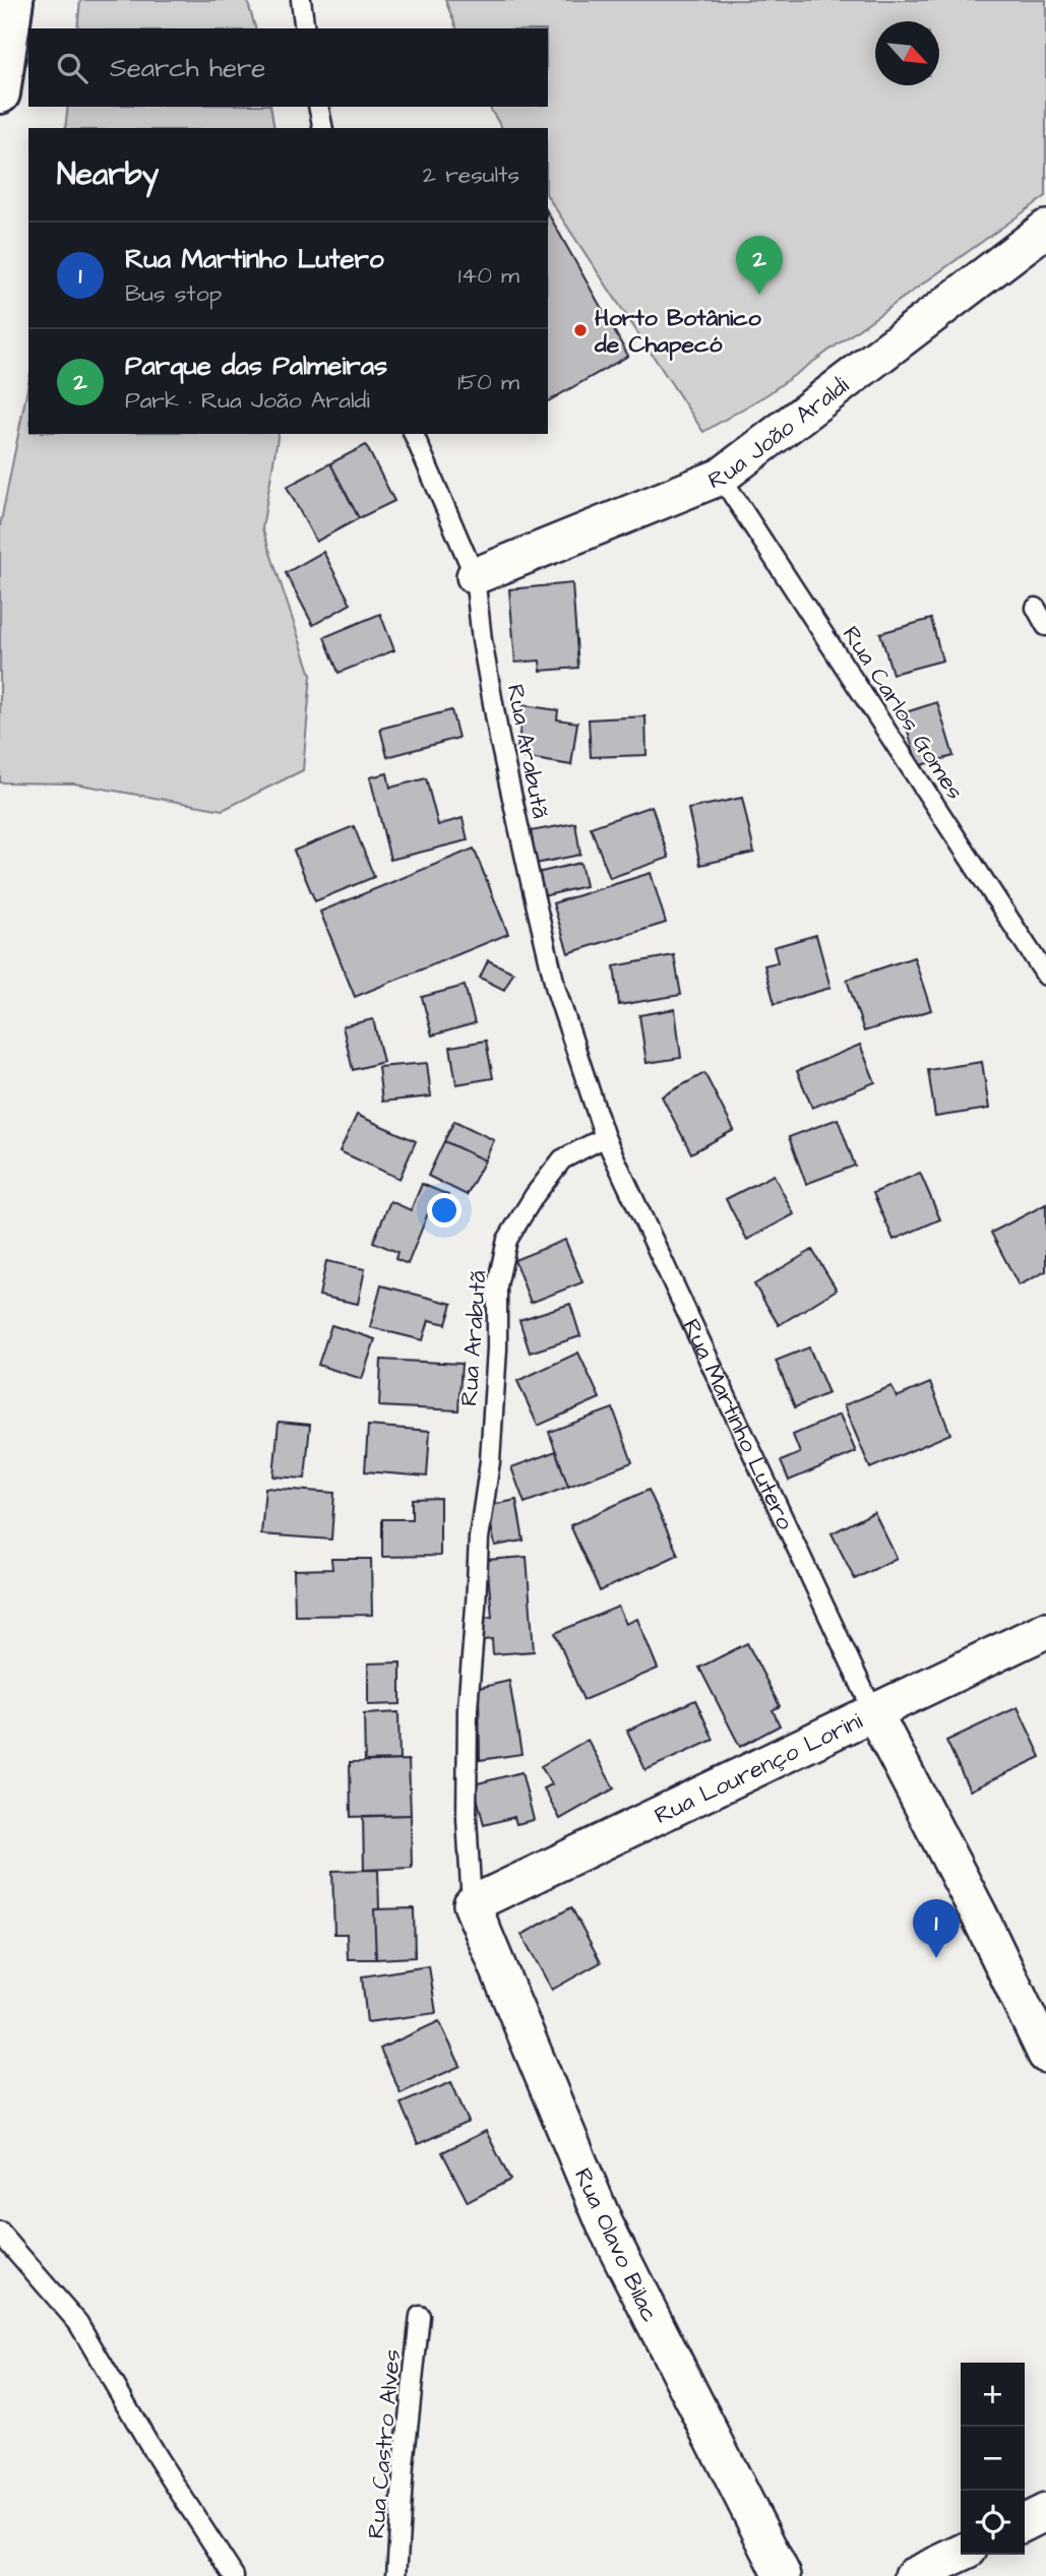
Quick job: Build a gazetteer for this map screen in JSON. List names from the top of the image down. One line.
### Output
{"streets":{"street":["Rua João Araldi","Rua Martinho Lutero","Rua Lourenço Lorini","Rua Olavo Bilac"],"lane":["Rua Carlos Gomes","Rua Arabutã","Rua Castro Alves"]},"crossings":[["Rua João Araldi","Rua Carlos Gomes"],["Rua João Araldi","Rua Arabutã"],["Rua Arabutã","Rua Martinho Lutero"],["Rua Arabutã","Rua Lourenço Lorini"],["Rua Arabutã","Rua Olavo Bilac"],["Rua Martinho Lutero","Rua Lourenço Lorini"],["Rua Lourenço Lorini","Rua Olavo Bilac"]],"places":["Horto Botânico de Chapecó"],"north":"bottom right","page":{"search":"Search here","heading":["Nearby","2 results"],"list":[{"mark":"1","name":"Rua Martinho Lutero","note":"Bus stop","value":"140 m"},{"mark":"2","name":"Parque das Palmeiras","note":"Park · Rua João Araldi","value":"150 m"}],"pins":["2","1"],"map_buttons":["+","−"]}}
